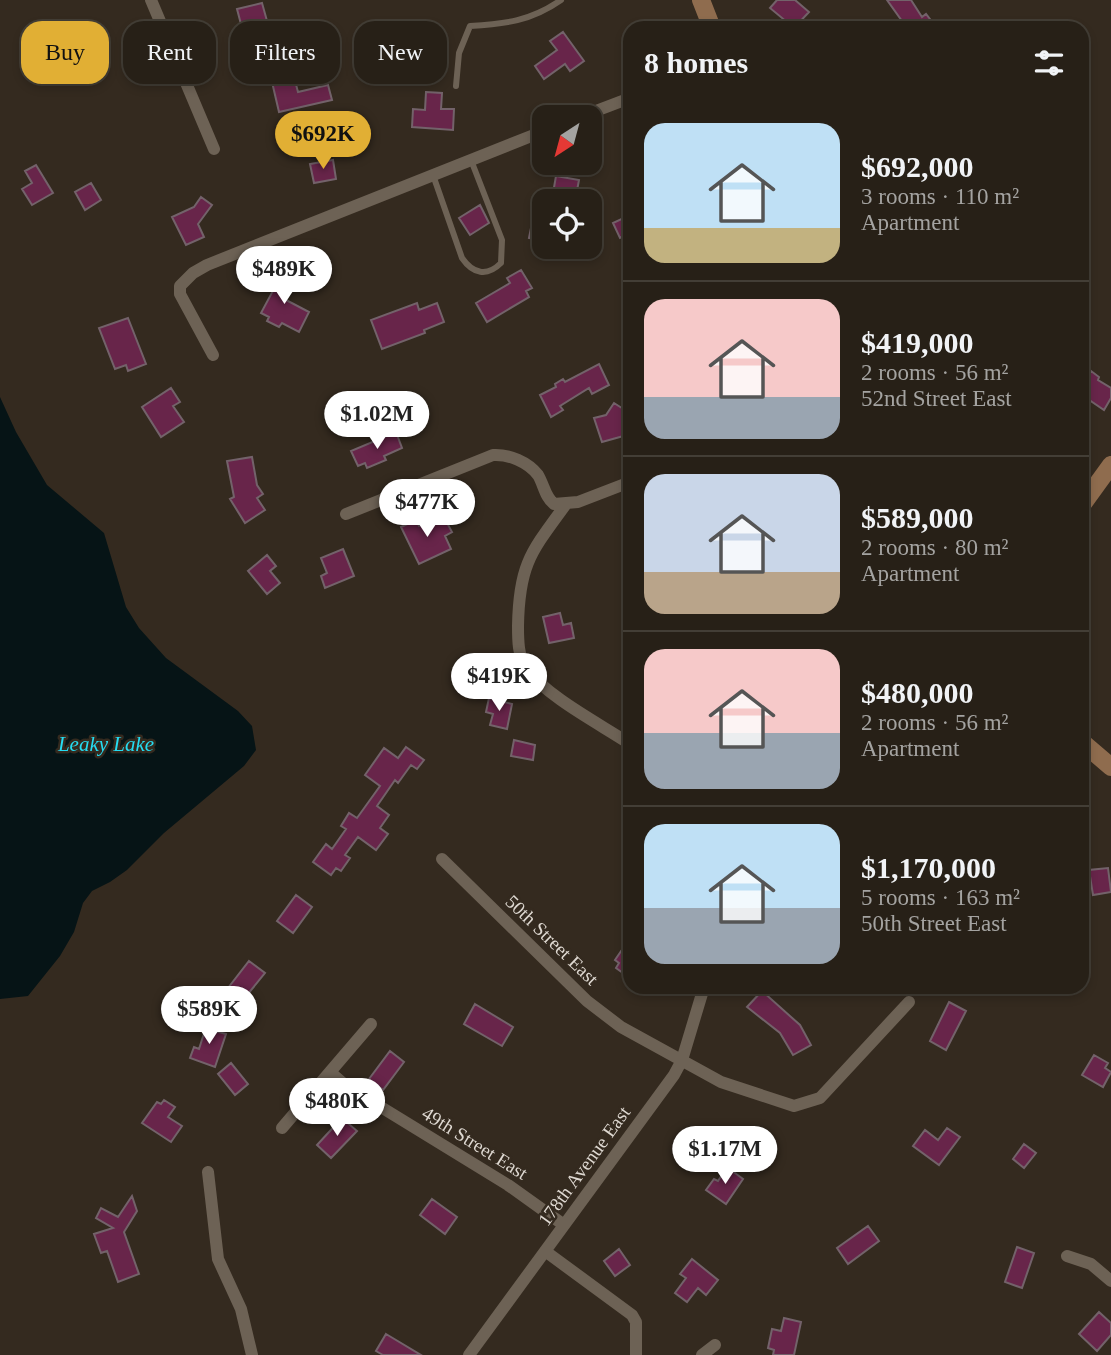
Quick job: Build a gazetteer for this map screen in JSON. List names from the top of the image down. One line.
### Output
{"streets":{"street":["50th Street East","49th Street East","178th Avenue East"]},"crossings":[["50th Street East","178th Avenue East"],["49th Street East","178th Avenue East"]],"water":["Leaky Lake"],"north":"bottom left","page":{"chip":["Buy","Rent","Filters","New"],"heading":"8 homes","list":[{"name":"$692,000","note":"3 rooms · 110 m² · Apartment"},{"name":"$419,000","note":"2 rooms · 56 m² · 52nd Street East"},{"name":"$589,000","note":"2 rooms · 80 m² · Apartment"},{"name":"$480,000","note":"2 rooms · 56 m² · Apartment"},{"name":"$1,170,000","note":"5 rooms · 163 m² · 50th Street East"}],"price":["$692K","$489K","$1.02M","$477K","$419K","$589K","$480K","$1.17M"]}}
